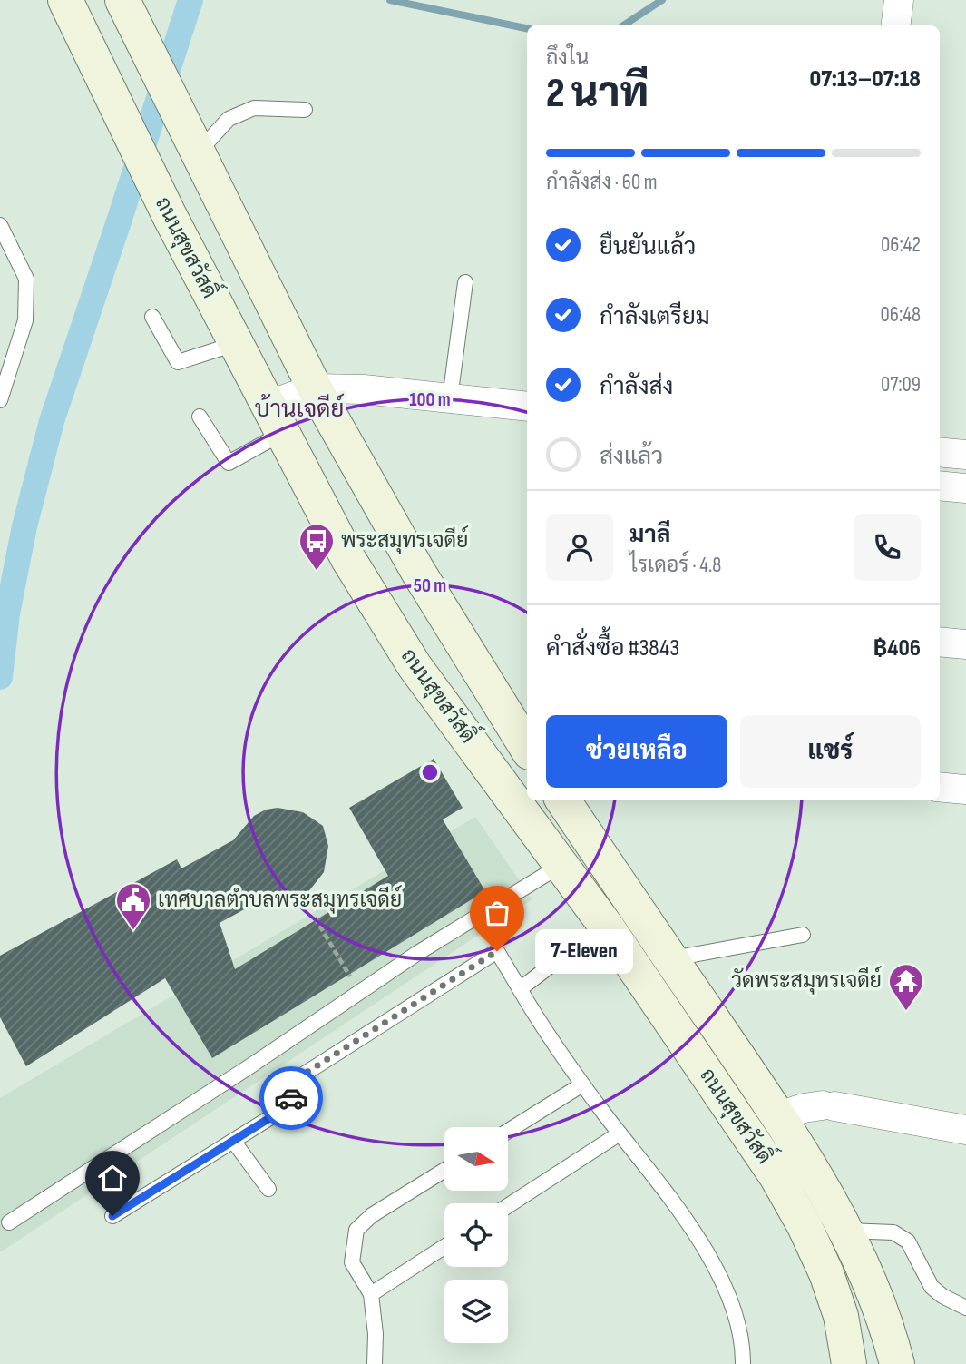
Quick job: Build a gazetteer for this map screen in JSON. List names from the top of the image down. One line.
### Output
{"streets":{"main road":["ถนนสุขสวัสดิ์"]},"districts":["บ้านเจดีย์"],"places":{"bus stop":["พระสมุทรเจดีย์"],"public building":["เทศบาลตำบลพระสมุทรเจดีย์"],"other":["7-Eleven"],"temple":["วัดพระสมุทรเจดีย์"]},"north":"right","page":{"heading":["2 นาที","ถึงใน","07:13–07:18"],"panel":["มาลี","ไรเดอร์ · 4.8","คำสั่งซื้อ #3843","฿406"],"bar":"กำลังส่ง · 60 m","list":[["ยืนยันแล้ว","06:42"],["กำลังเตรียม","06:48"],["กำลังส่ง","07:09"],"ส่งแล้ว"],"buttons":["ช่วยเหลือ","แชร์"],"bubble":"7-Eleven"},"rings":["100 m","50 m"]}
